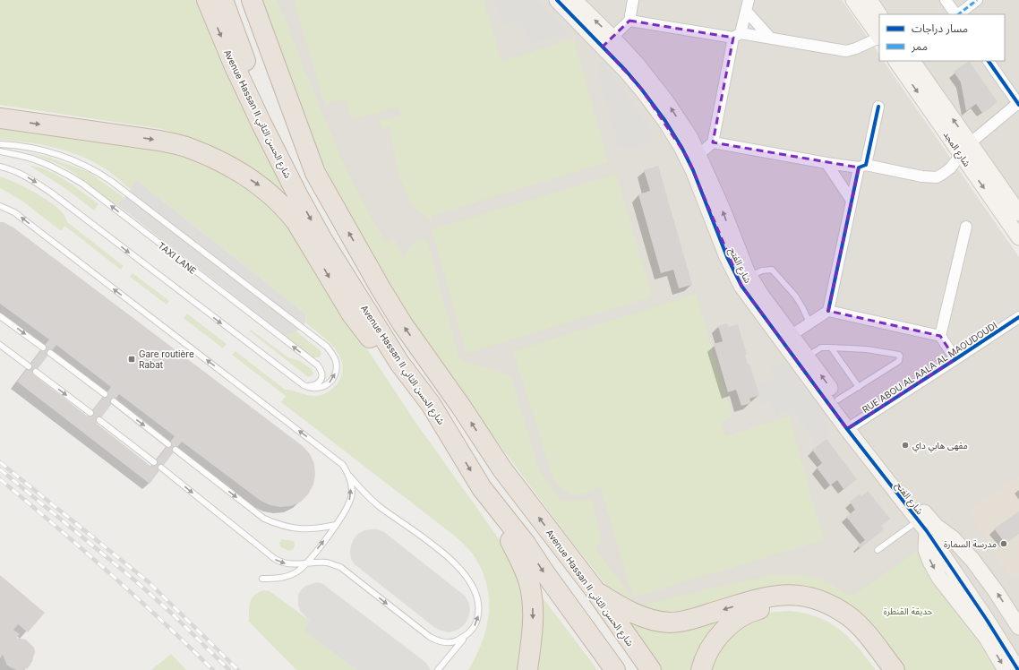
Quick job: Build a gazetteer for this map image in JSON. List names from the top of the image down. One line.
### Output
{"streets":{"highway":["Avenue Hassan II شارع الحسن الثاني"],"street":["شارع المجد","شارع الفتح","RUE ABOU AL AALA AL MAOUDOUDI"],"lane":["TAXI LANE"]},"crossings":[["شارع الفتح","RUE ABOU AL AALA AL MAOUDOUDI"]],"parks":["حديقة القنطرة"],"places":{"transit":["Gare routière Rabat"],"other":["مقهى هابي داي","مدرسة السمارة"]},"legend":["مسار دراجات","ممر"]}
